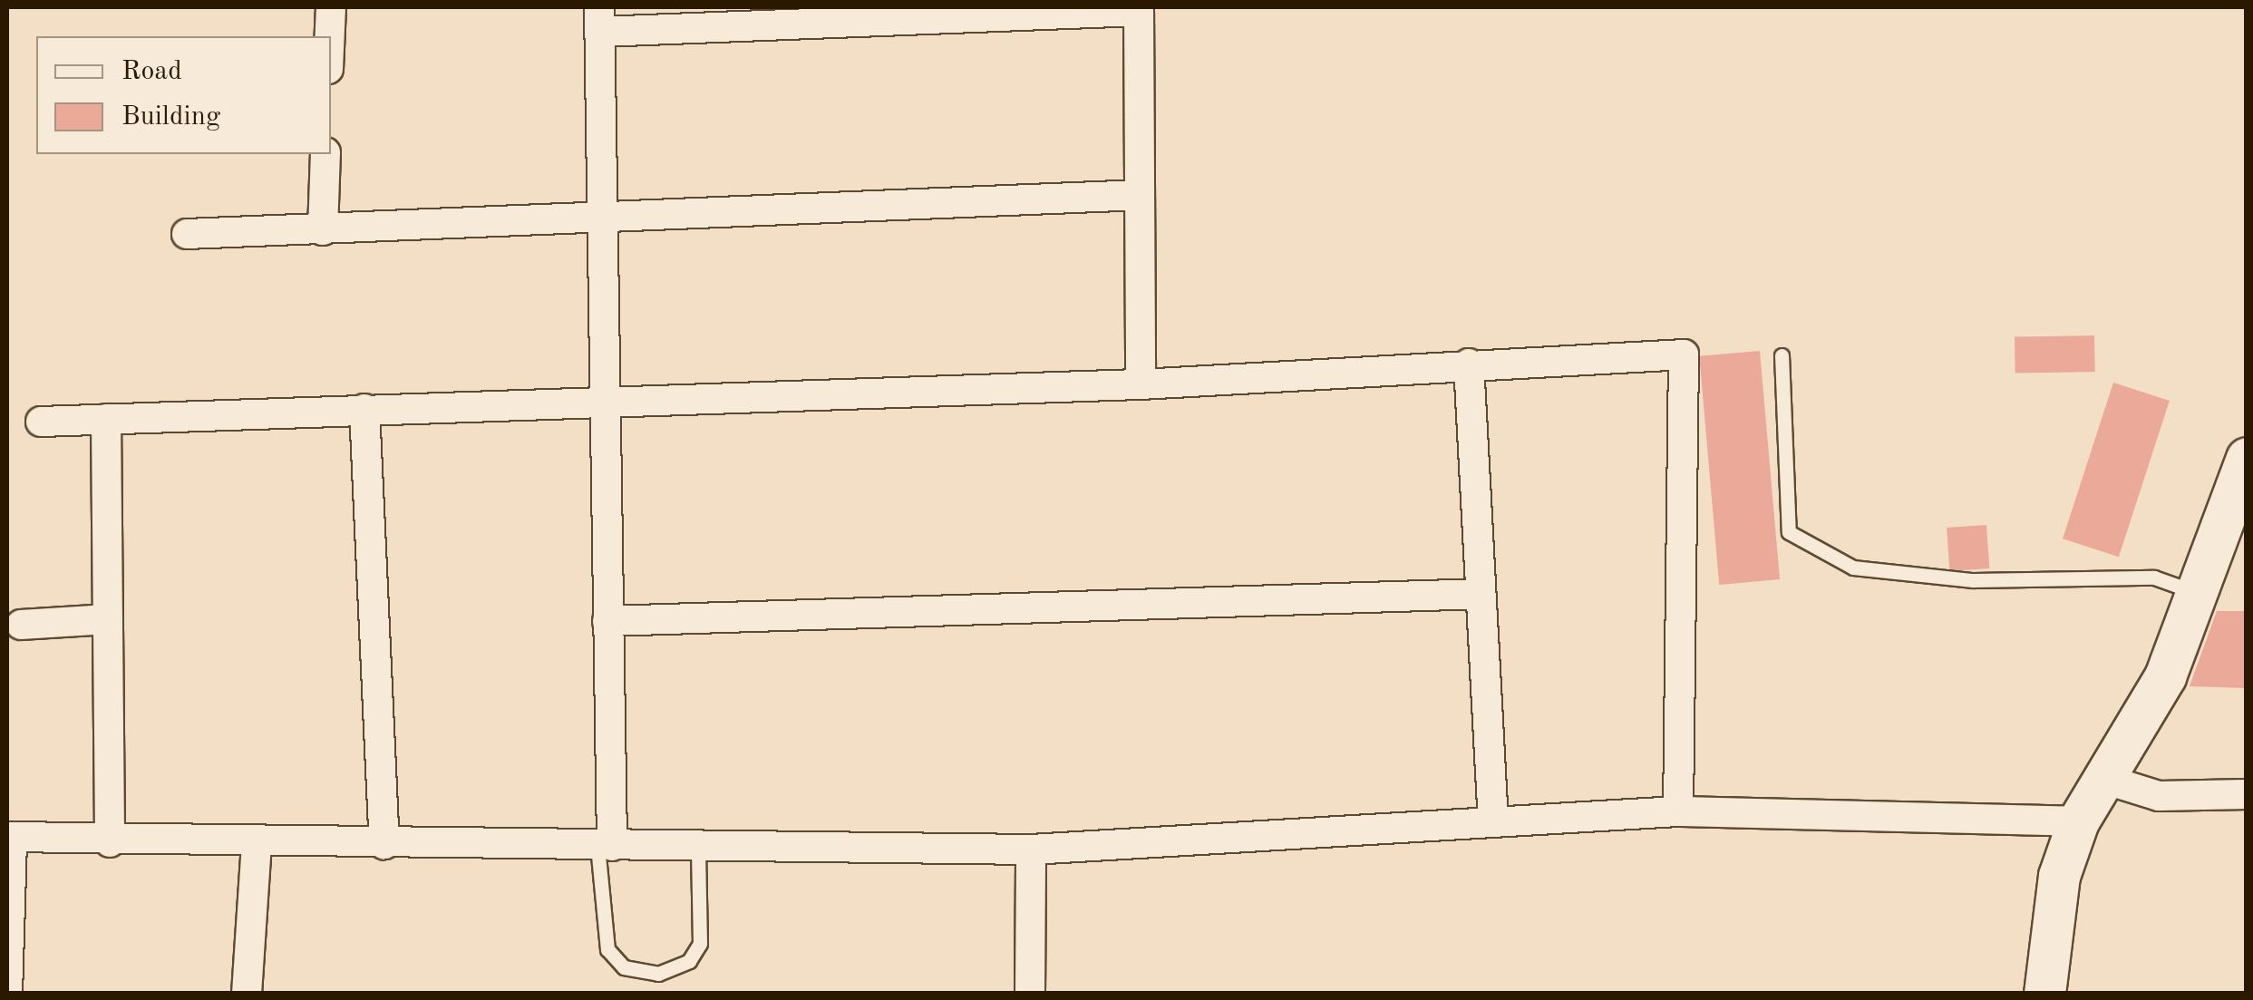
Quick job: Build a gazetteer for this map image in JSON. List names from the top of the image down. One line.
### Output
{"legend":["Road","Building"]}
